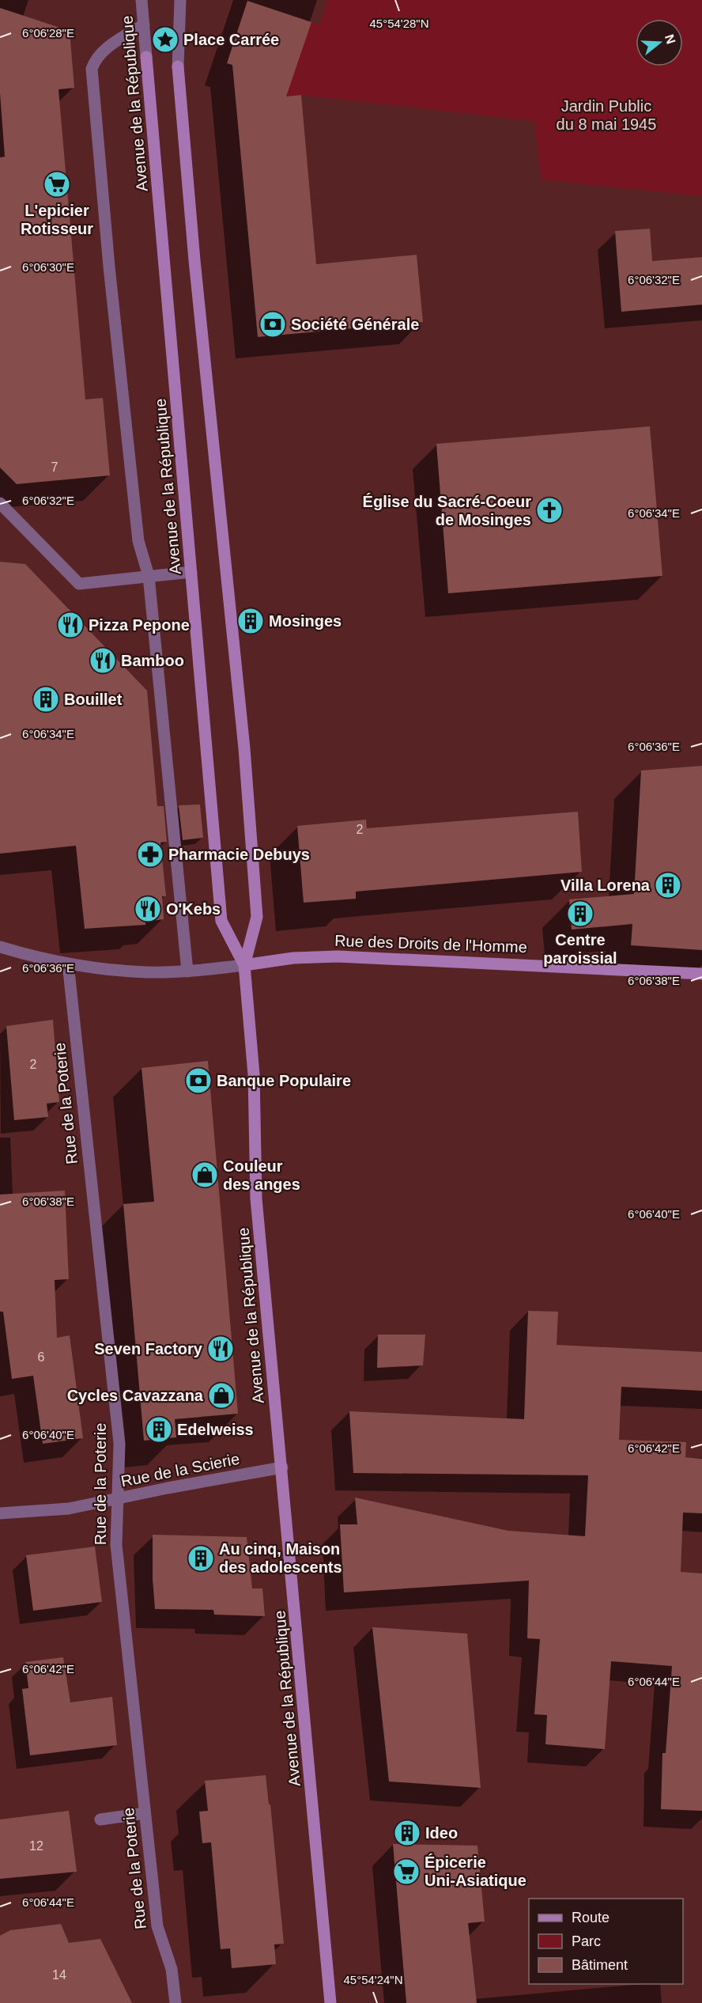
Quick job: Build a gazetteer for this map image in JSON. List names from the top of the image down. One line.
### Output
{"streets":{"main road":["Avenue de la République","Rue des Droits de l'Homme"],"street":["Rue de la Poterie","Rue de la Scierie"]},"crossings":[["Avenue de la République","Rue des Droits de l'Homme"],["Avenue de la République","Rue de la Scierie"],["Rue de la Poterie","Rue de la Scierie"]],"parks":["Jardin Public du 8 mai 1945"],"places":{"place":["Place Carrée"],"supermarket":["L'epicier Rotisseur","Épicerie Uni-Asiatique"],"bank":["Société Générale","Banque Populaire"],"church":["Église du Sacré-Coeur de Mosinges"],"building":["Mosinges","Bouillet","Villa Lorena","Centre paroissial","Edelweiss","Au cinq, Maison des adolescents","Ideo"],"restaurant":["Pizza Pepone","Bamboo","O'Kebs","Seven Factory"],"pharmacy":["Pharmacie Debuys"],"shop":["Couleur des anges","Cycles Cavazzana"]},"house_numbers":["7","2","2","6","12","14"],"legend":["Route","Parc","Bâtiment"],"north":"right","coordinates":["45°54'28\"N","6°06'28\"E","6°06'30\"E","6°06'32\"E","6°06'34\"E","6°06'36\"E","6°06'38\"E","6°06'40\"E","6°06'42\"E","6°06'44\"E","45°54'24\"N"]}
